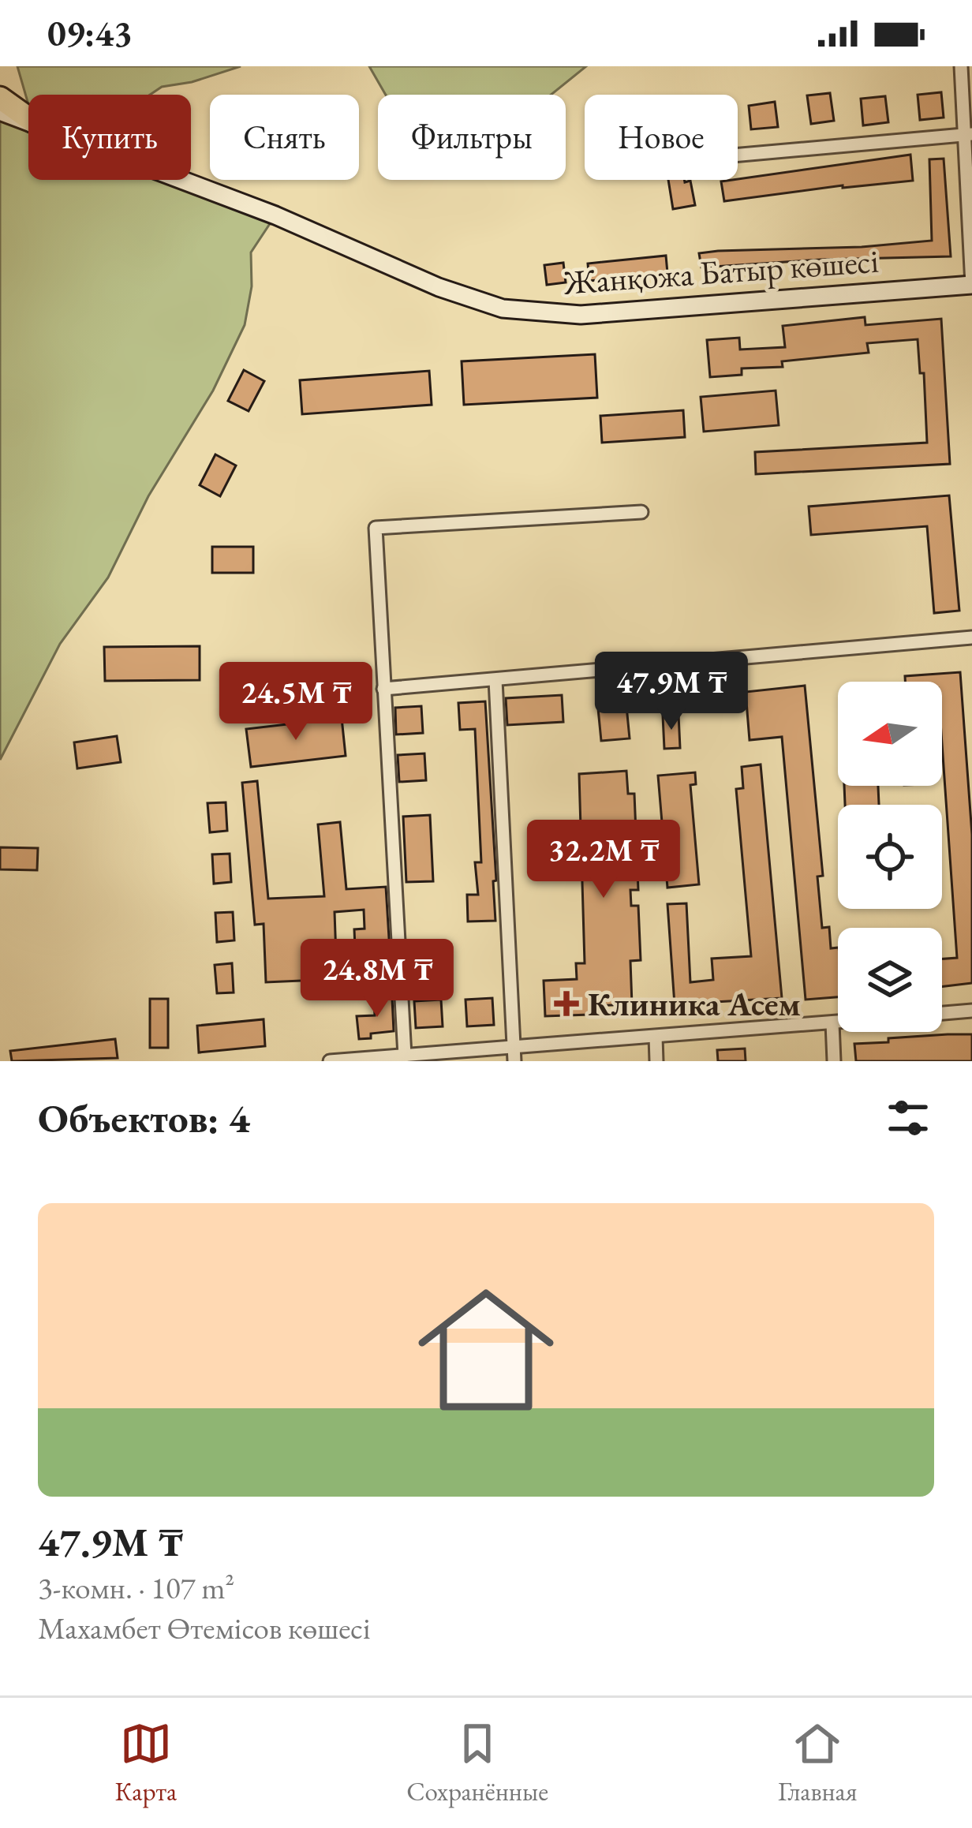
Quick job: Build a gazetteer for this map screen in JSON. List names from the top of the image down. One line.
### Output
{"streets":{"main road":["Жанқожа Батыр көшесі"]},"places":{"health":["Клиника Асем"]},"north":"left","page":{"status":"09:43","chip":["Купить","Снять","Фильтры","Новое"],"price":["47.9M ₸","24.5M ₸","32.2M ₸","24.8M ₸"],"heading":"Объектов: 4","list":[{"name":"47.9M ₸","note":"3-комн. · 107 m² · Махамбет Өтемісов көшесі"}],"tabs":["Карта","Сохранённые","Главная"]}}
